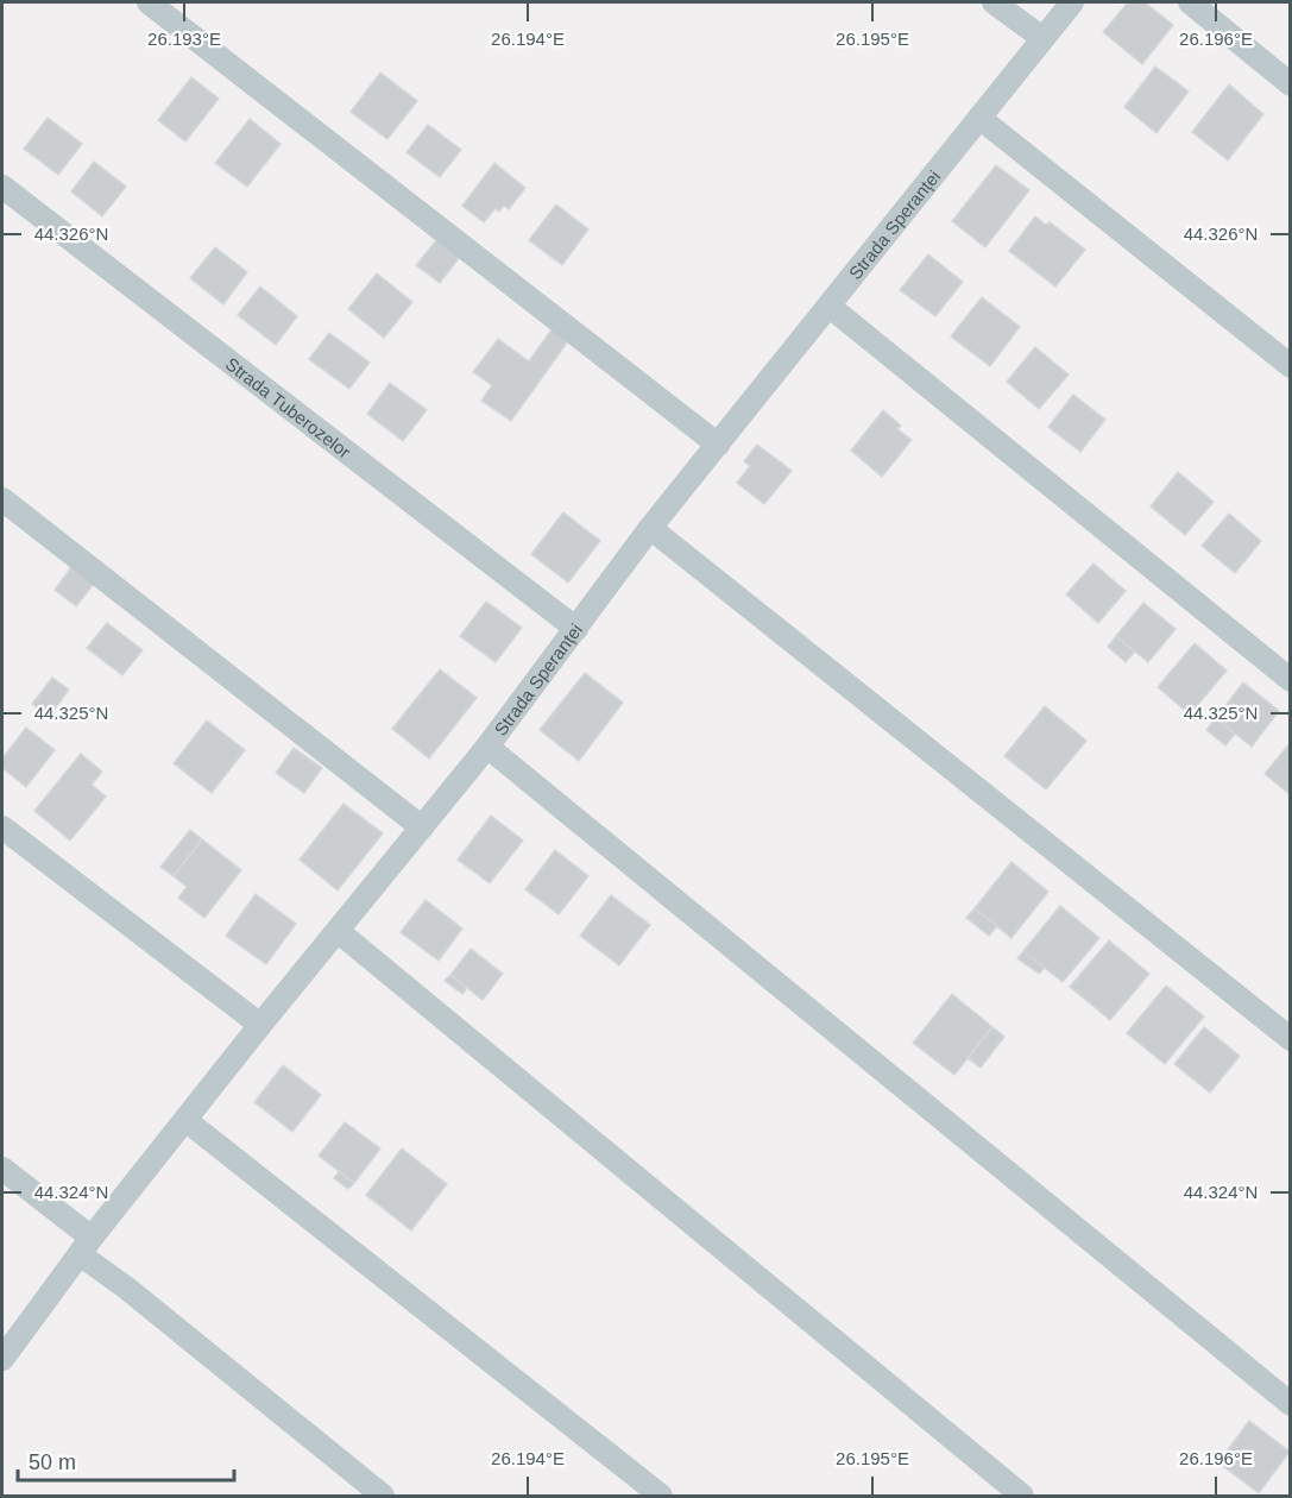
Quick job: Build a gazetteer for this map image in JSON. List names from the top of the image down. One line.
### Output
{"streets":{"street":["Strada Speranței","Strada Tuberozelor"]},"crossings":[["Strada Speranței","Strada Tuberozelor"]],"scale_bar":"50 m","coordinates":["26.193°E","26.194°E","26.195°E","26.196°E","44.326°N","44.325°N","44.324°N"]}
